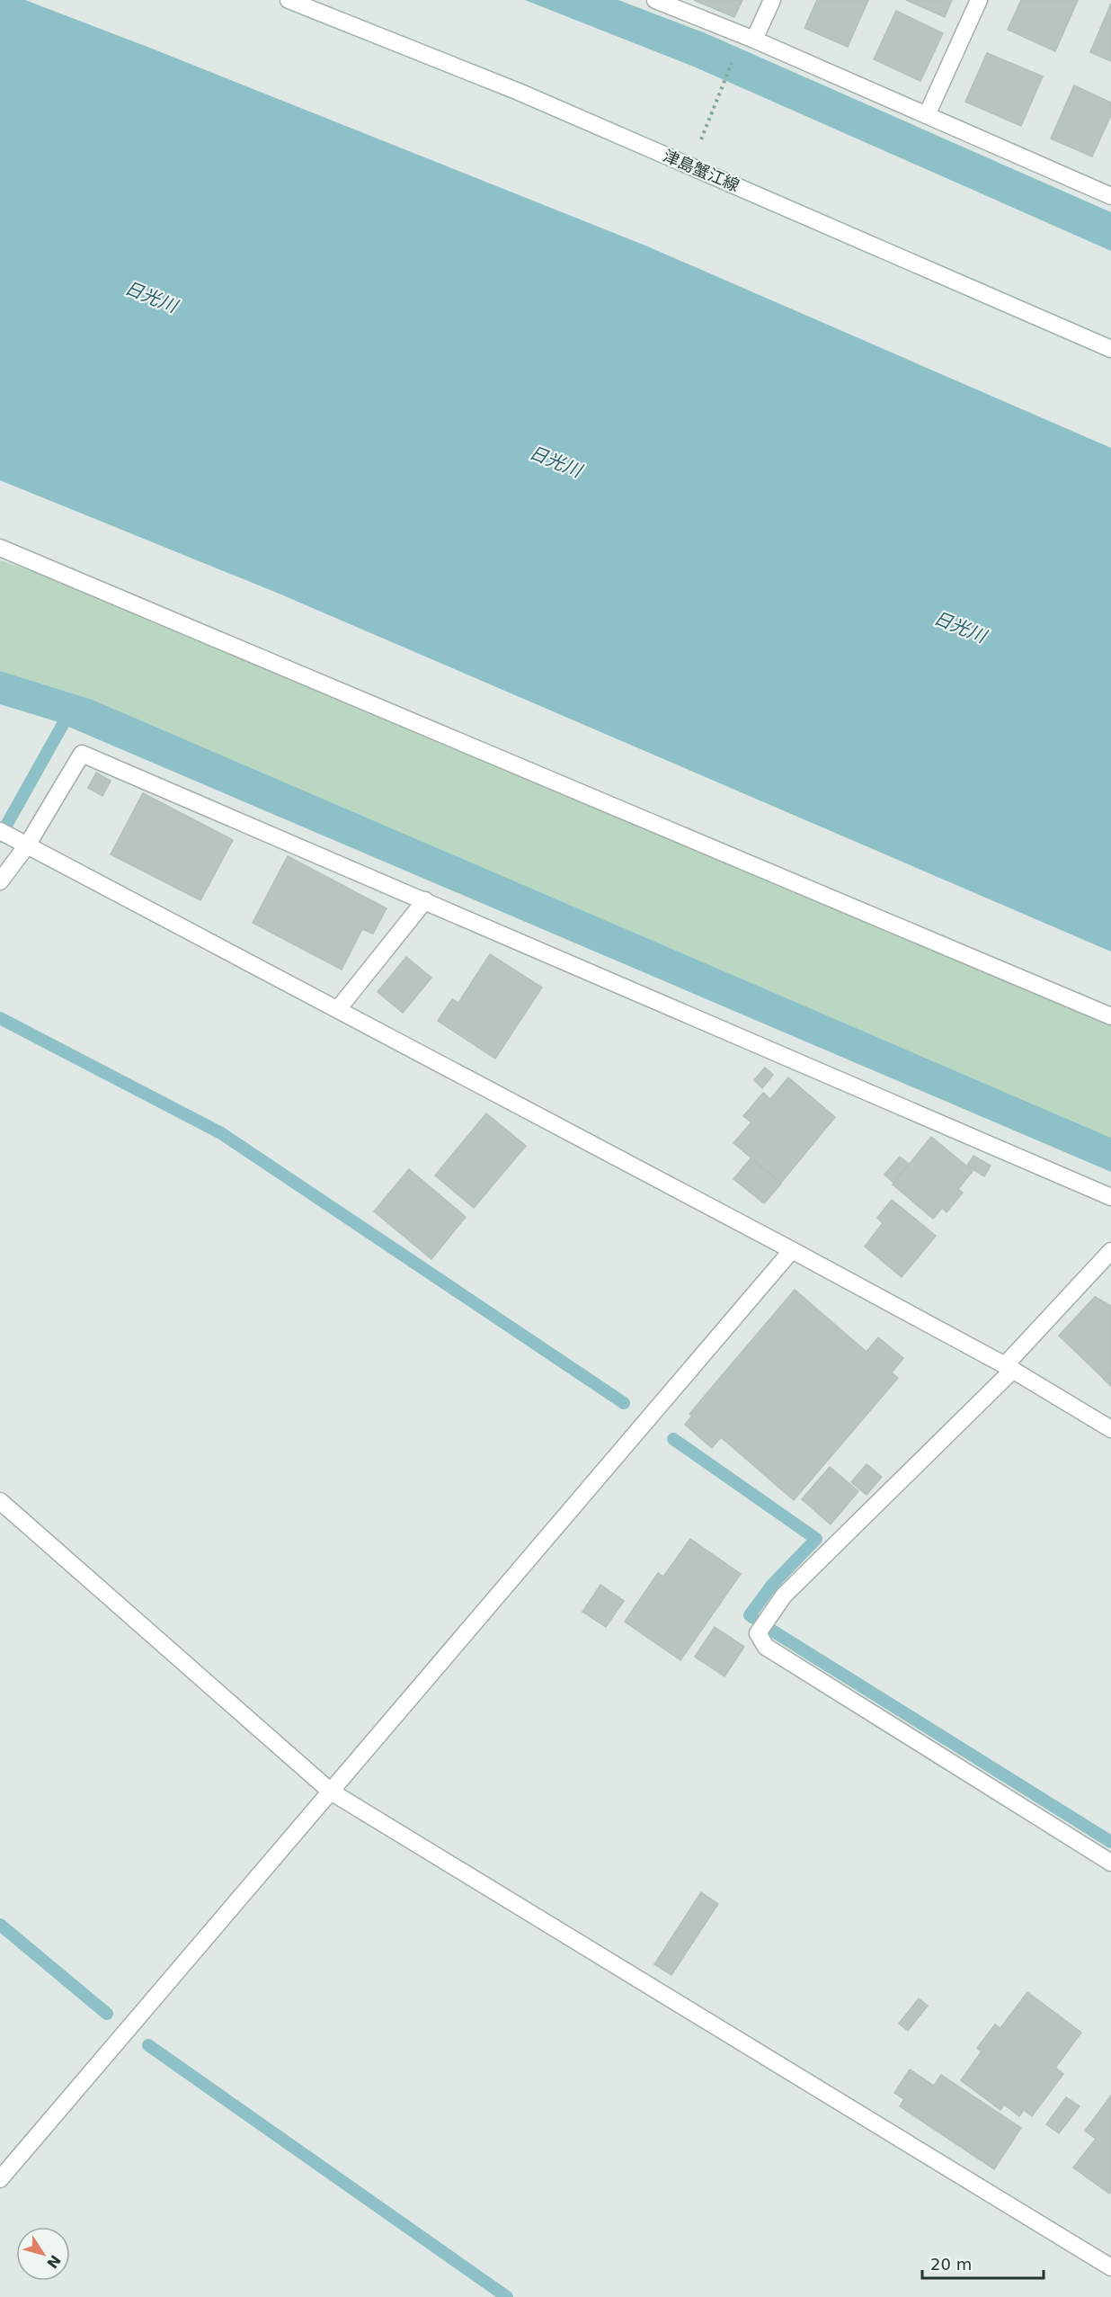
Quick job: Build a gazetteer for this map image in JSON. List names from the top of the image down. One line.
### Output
{"streets":{"street":["津島蟹江線"]},"water":["日光川"],"scale_bar":"20 m","north":"bottom right"}
